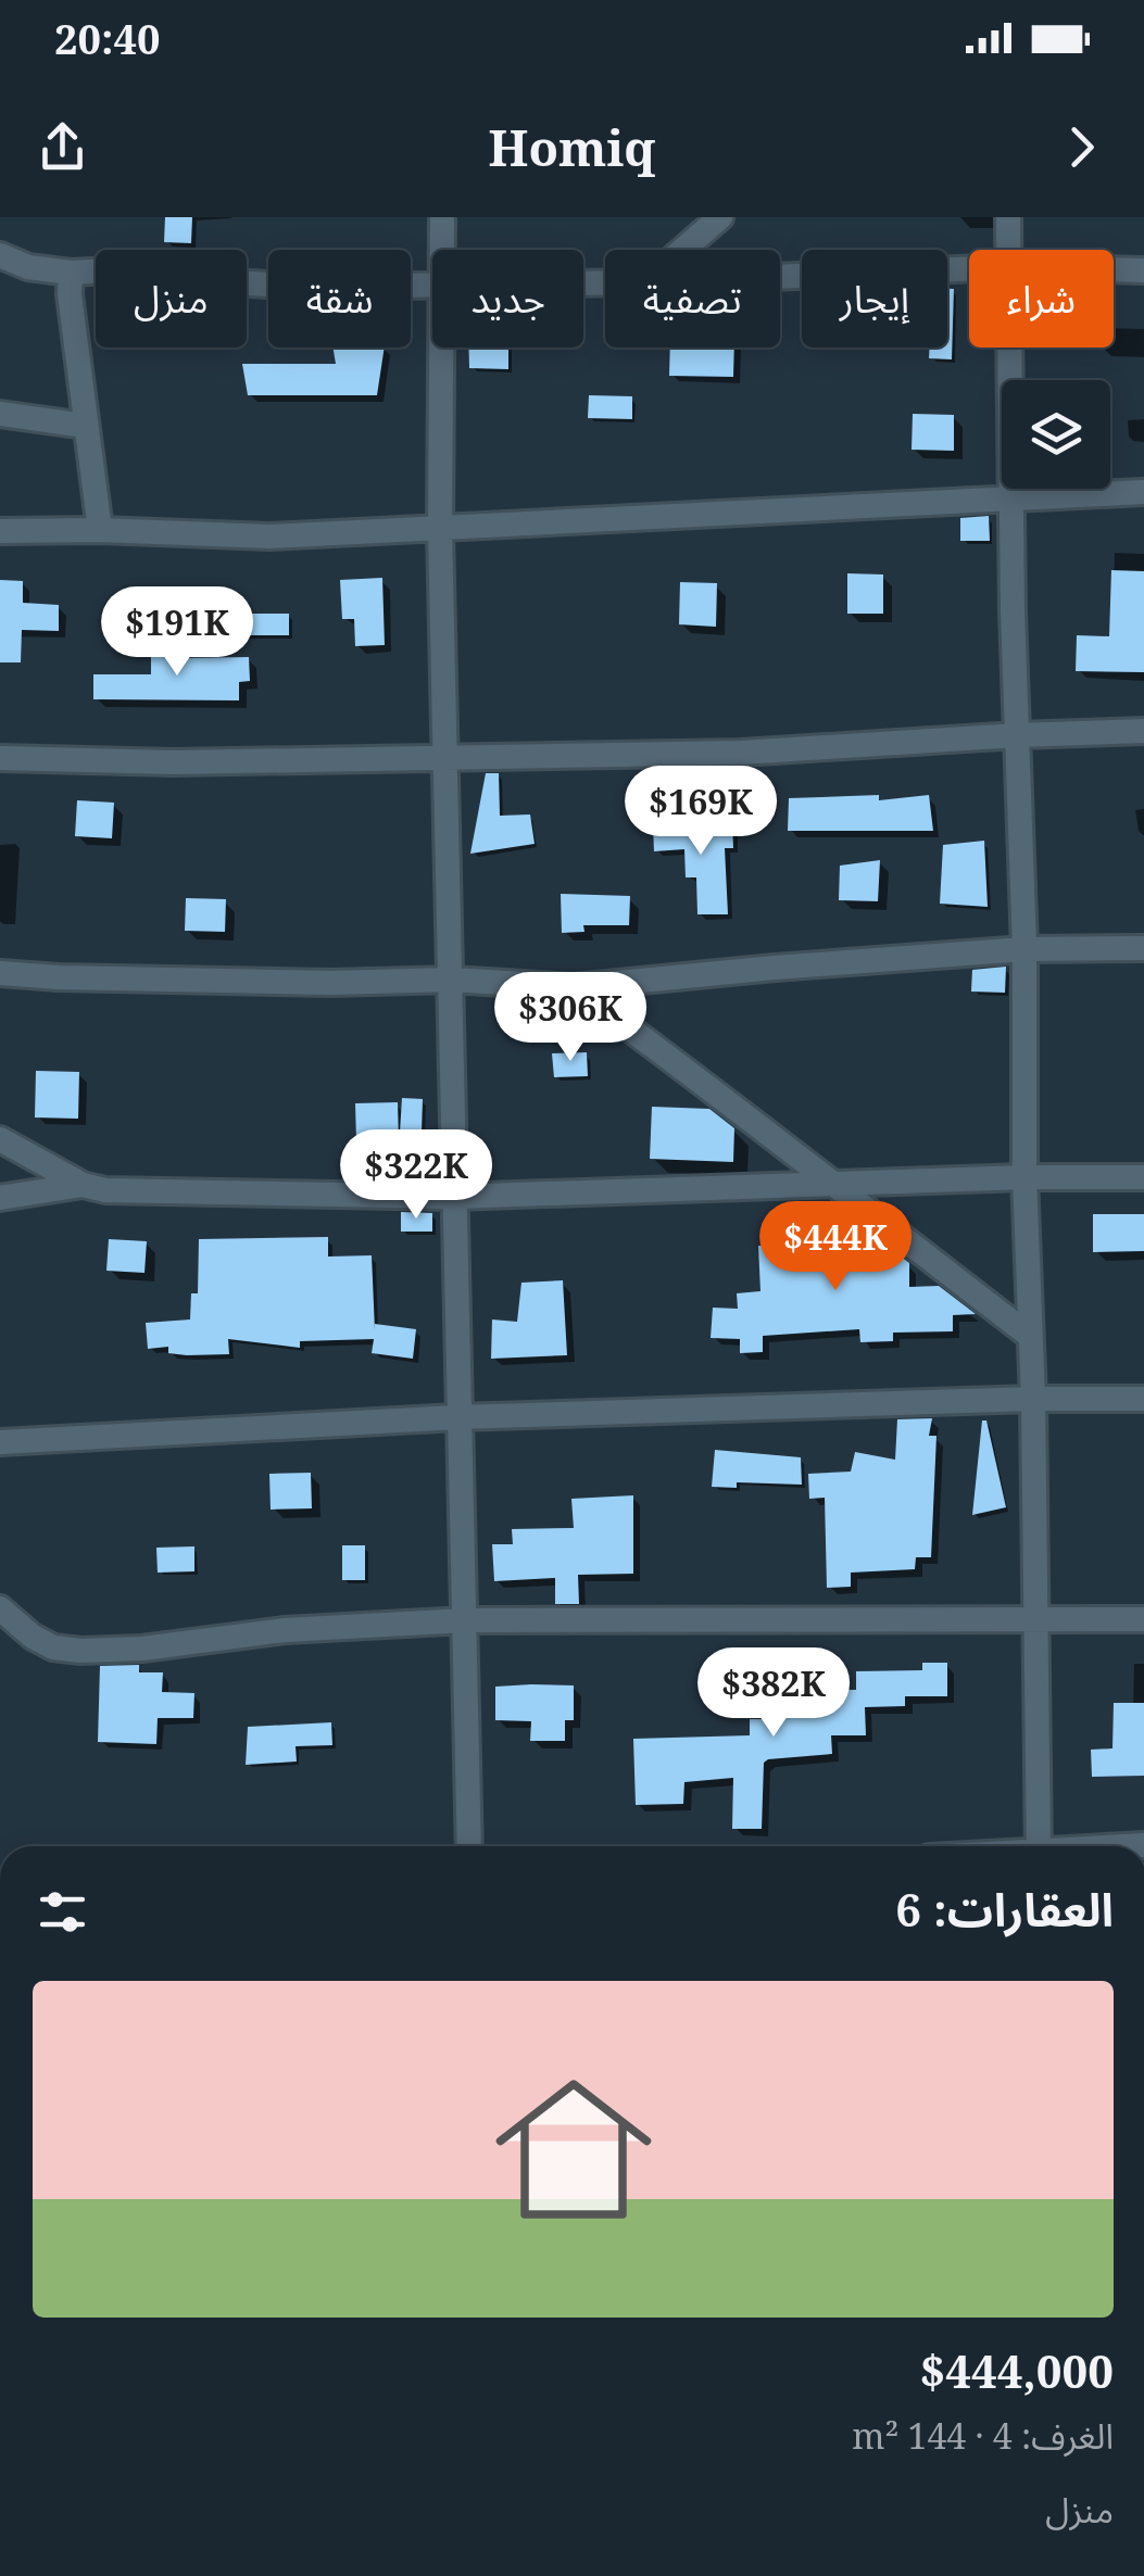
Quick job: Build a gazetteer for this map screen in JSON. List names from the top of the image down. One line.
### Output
{"page":{"status":"20:40","header":"Homiq","chip":["شراء","إيجار","تصفية","جديد","شقة","منزل"],"price":["$191K","$169K","$306K","$322K","$444K","$382K"],"heading":"العقارات: 6","list":[{"name":"$444,000","note":"الغرف: 4 · 144 m² · منزل"}]}}
